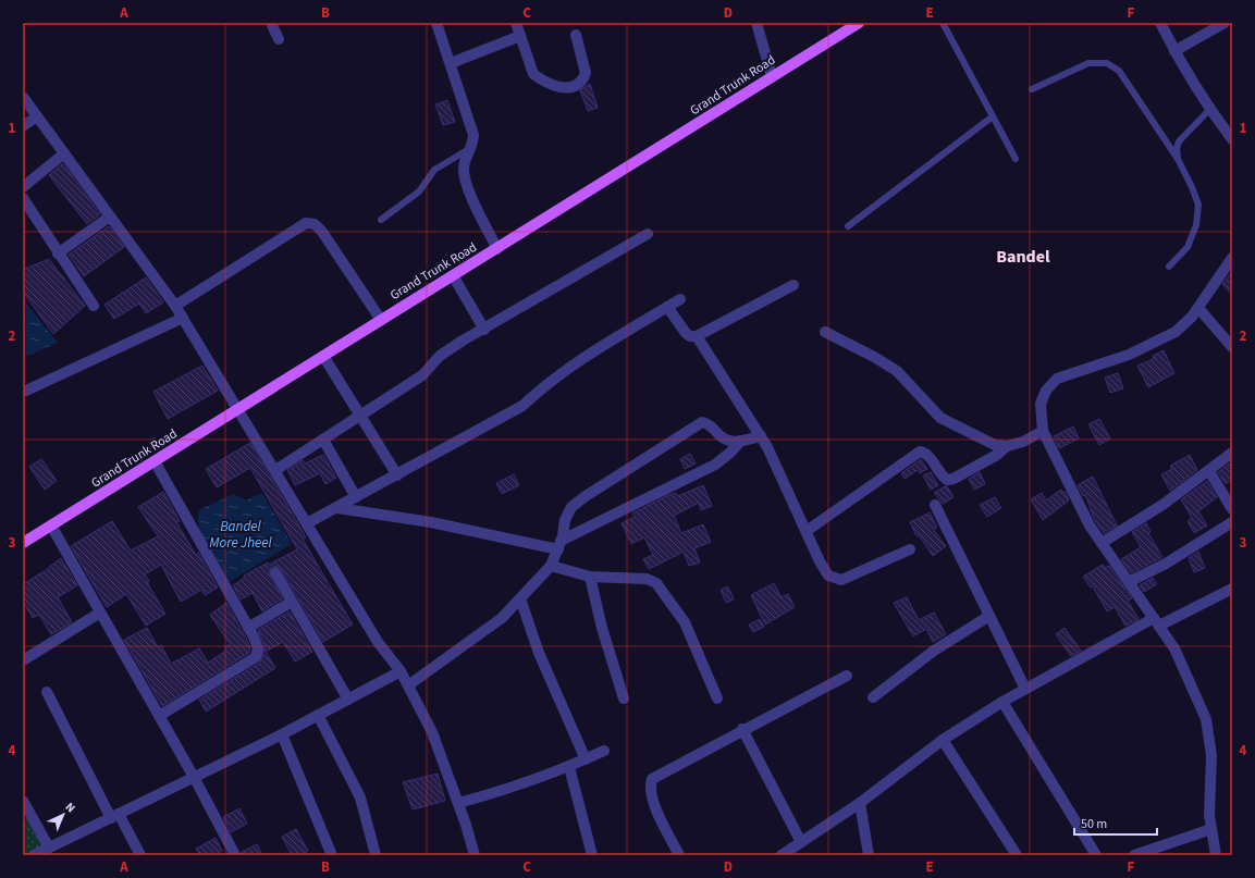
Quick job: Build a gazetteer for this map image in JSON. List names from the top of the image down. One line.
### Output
{"streets":{"main road":["Grand Trunk Road"]},"districts":["Bandel"],"water":["Bandel More Jheel"],"scale_bar":"50 m","north":"top right","grid":{"columns":["A","B","C","D","E","F"],"rows":["1","2","3","4"]}}
